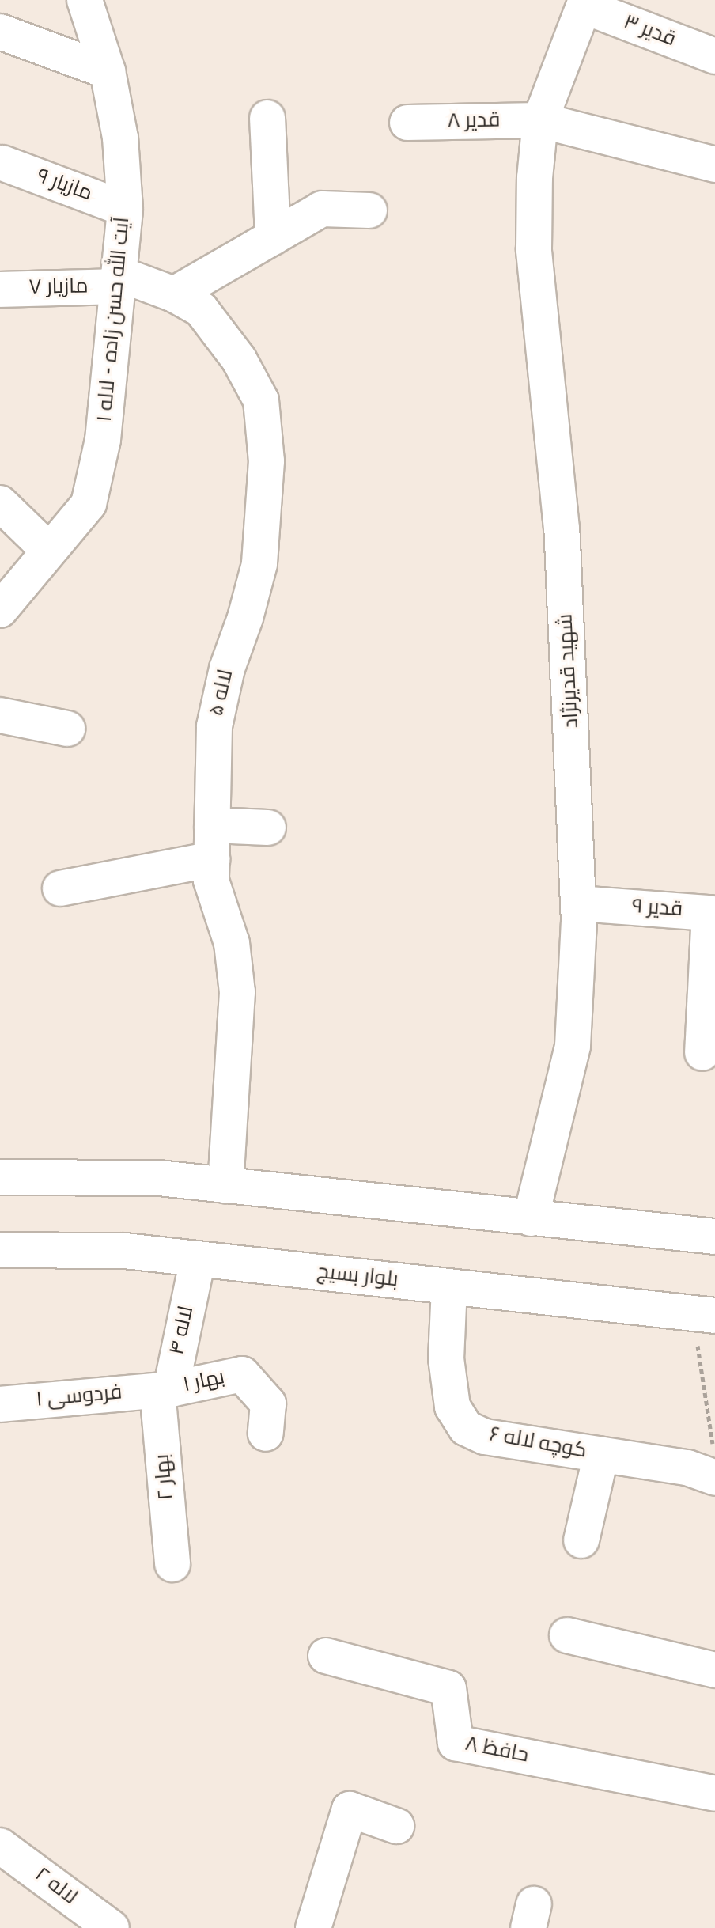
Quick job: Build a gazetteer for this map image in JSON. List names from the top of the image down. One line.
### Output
{"streets":{"street":["قدیر ۳","قدیر ۸","مازیار ۹","مازیار ۷","آیت الله حسن زاده - لاله ۱","شهید قدیرنژاد","لاله ۵","قدیر ۹","بلوار بسیج","لاله ۴","بهار ۱","فردوسی ۱","کوچه لاله ۶","بهار ۲","حافظ ۸","لاله ۲"]},"crossings":[["قدیر ۳","شهید قدیرنژاد"],["قدیر ۸","شهید قدیرنژاد"],["مازیار ۹","آیت الله حسن زاده - لاله ۱"],["مازیار ۷","آیت الله حسن زاده - لاله ۱"],["مازیار ۷","لاله ۵"],["آیت الله حسن زاده - لاله ۱","لاله ۵"],["شهید قدیرنژاد","قدیر ۹"],["بلوار بسیج","لاله ۴"],["بلوار بسیج","کوچه لاله ۶"],["لاله ۴","بهار ۱"],["لاله ۴","فردوسی ۱"],["لاله ۴","بهار ۲"],["بهار ۱","فردوسی ۱"],["بهار ۱","بهار ۲"],["فردوسی ۱","بهار ۲"]]}
